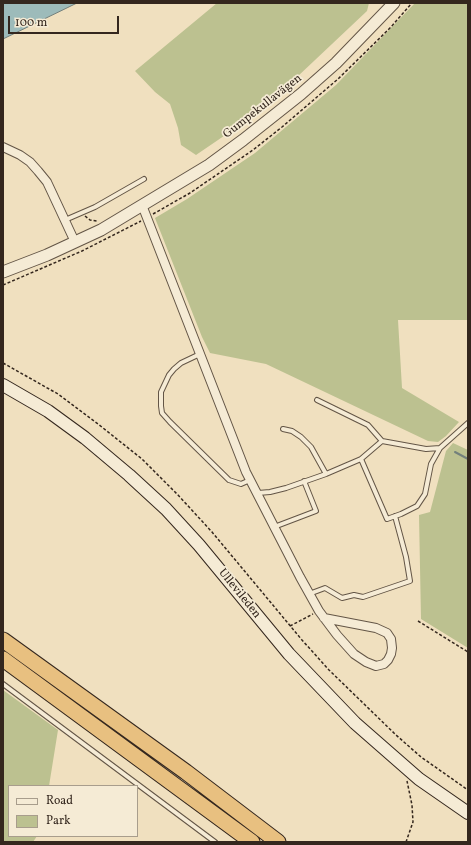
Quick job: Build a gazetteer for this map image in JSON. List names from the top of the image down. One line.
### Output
{"streets":{"main road":["Ullevileden"],"street":["Gumpekullavägen"]},"legend":["Road","Park"],"scale_bar":"100 m"}
